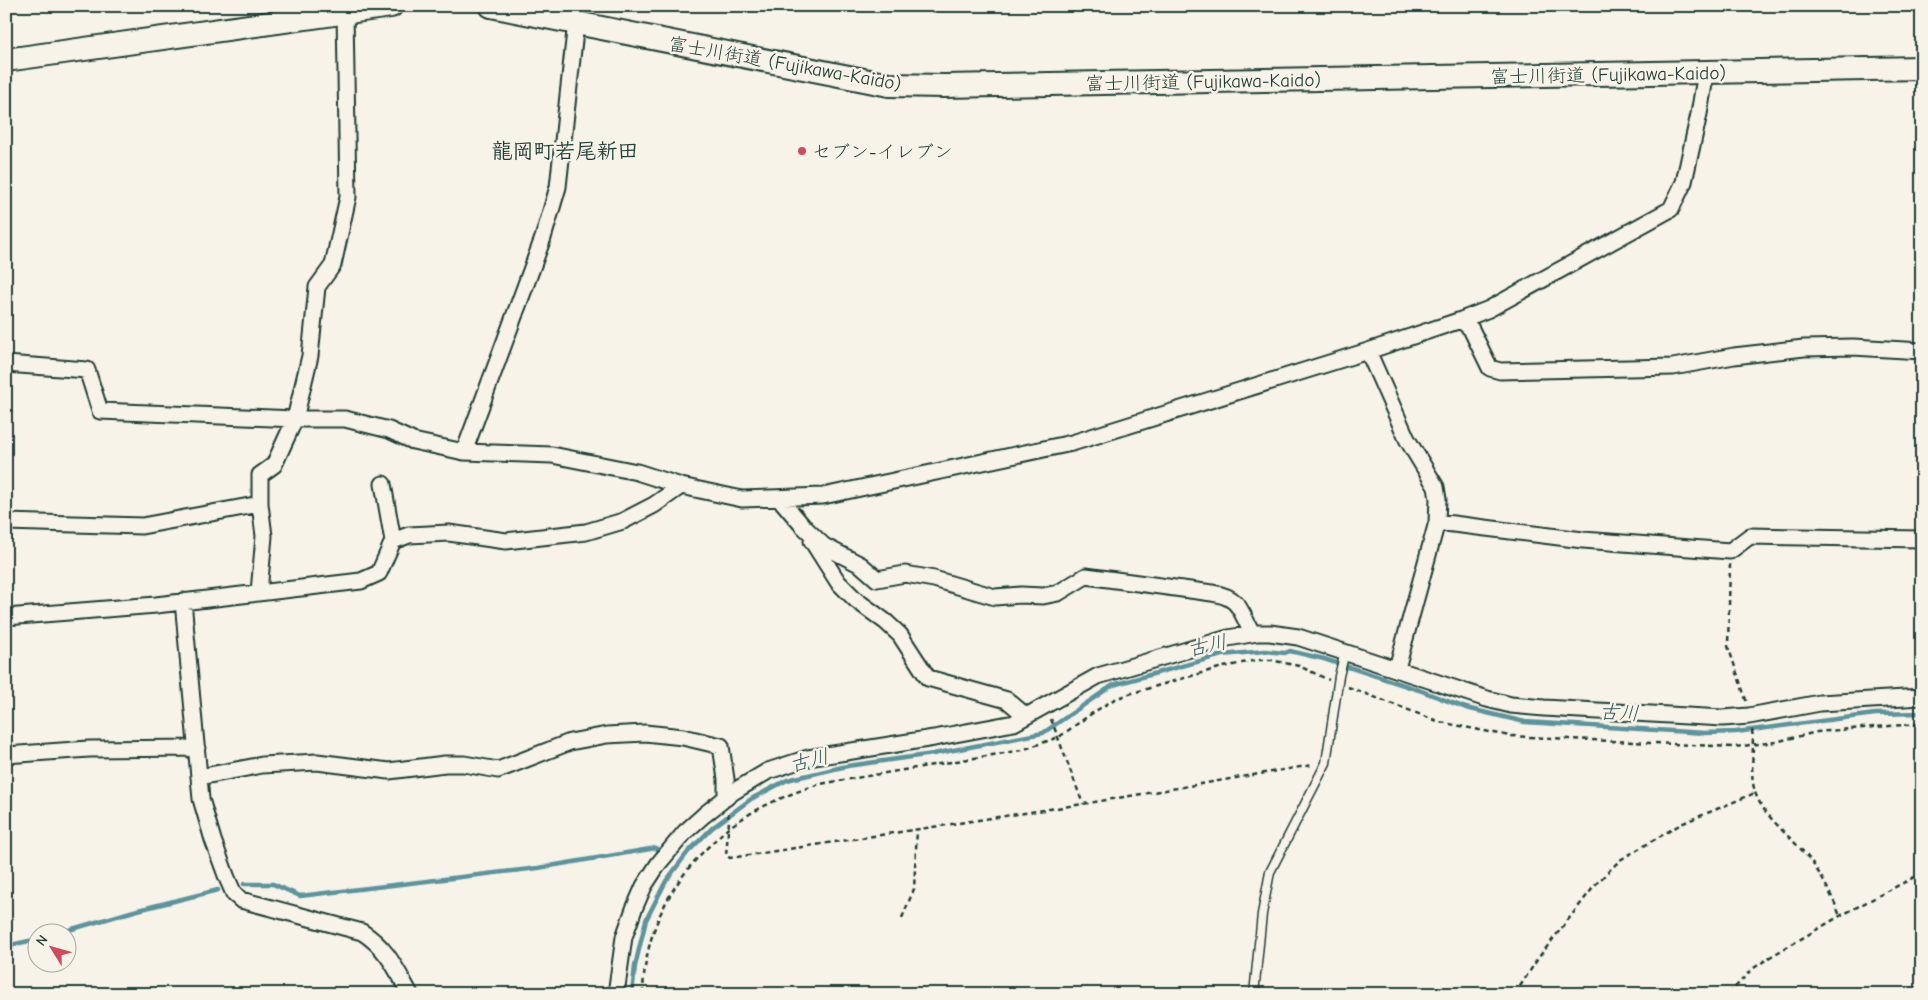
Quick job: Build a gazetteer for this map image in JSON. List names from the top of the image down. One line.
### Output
{"streets":{"main road":["富士川街道 (Fujikawa-Kaido)"]},"districts":["龍岡町若尾新田"],"water":["古川"],"places":["セブン-イレブン"],"north":"top left"}
